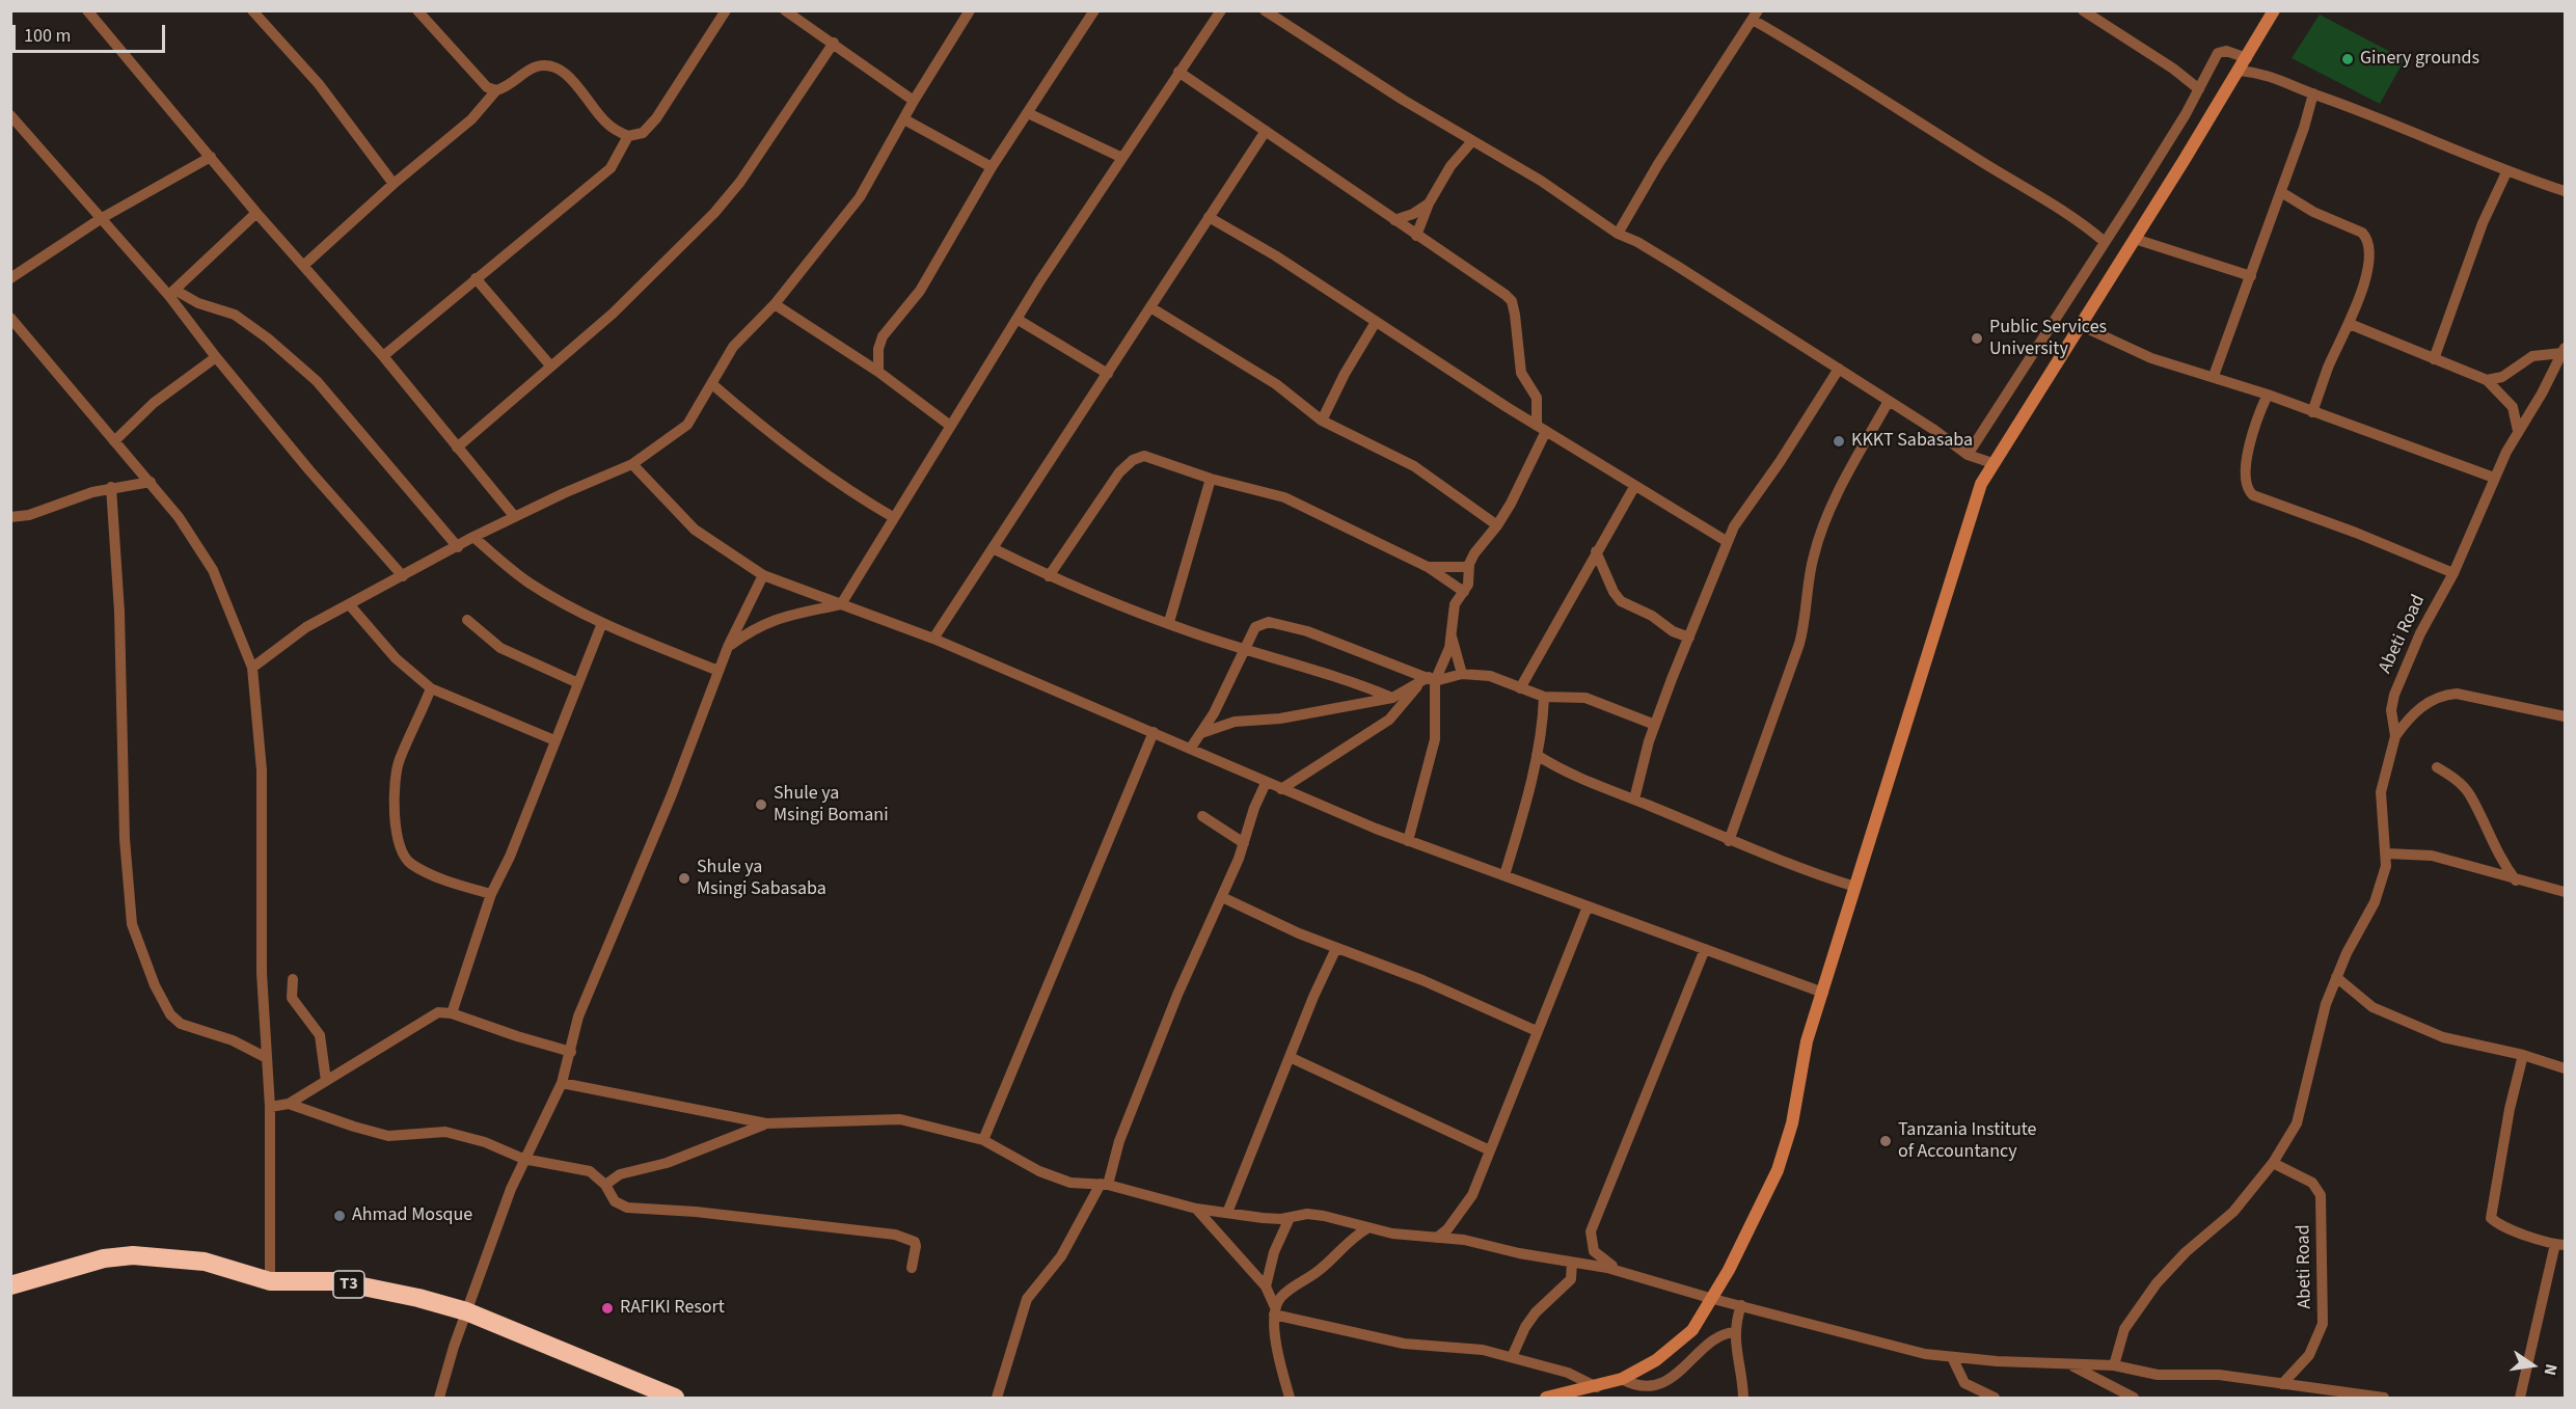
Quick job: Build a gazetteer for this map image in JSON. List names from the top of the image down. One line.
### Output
{"streets":{"highway":["T3"],"street":["Abeti Road"]},"places":["Ginery grounds","Public Services University","KKKT Sabasaba","Shule ya Msingi Bomani","Shule ya Msingi Sabasaba","Tanzania Institute of Accountancy","Ahmad Mosque","RAFIKI Resort"],"scale_bar":"100 m","north":"right"}
